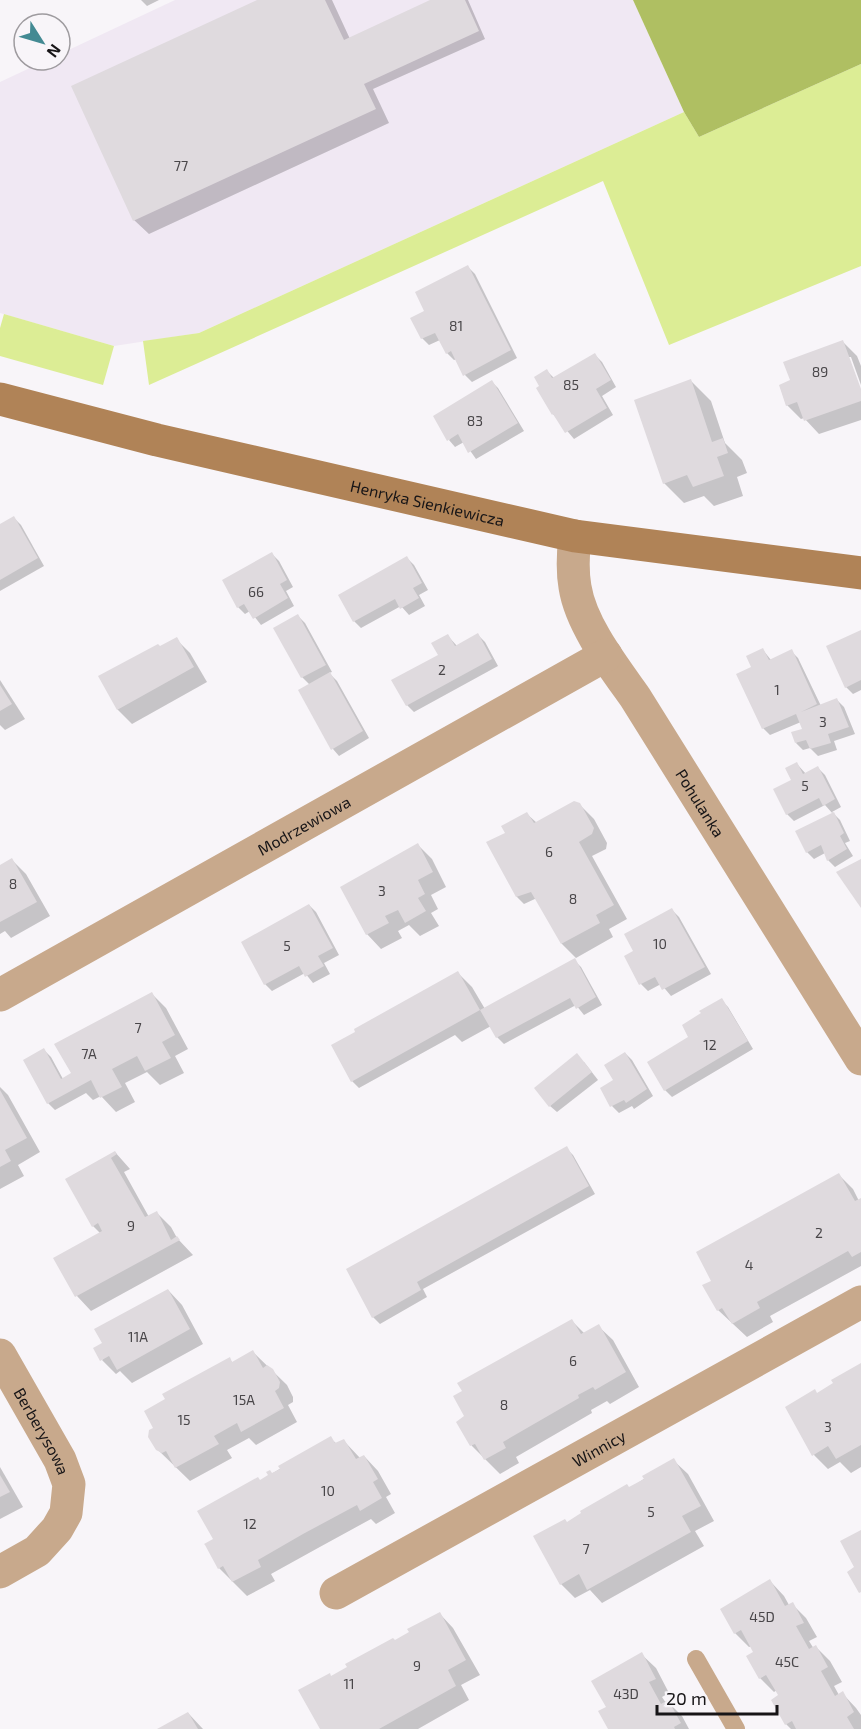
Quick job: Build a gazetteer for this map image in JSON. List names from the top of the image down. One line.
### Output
{"streets":{"street":["Henryka Sienkiewicza","Pohulanka","Modrzewiowa","Berberysowa","Winnicy"]},"crossings":[["Henryka Sienkiewicza","Pohulanka"],["Pohulanka","Modrzewiowa"]],"house_numbers":["77","81","89","85","83","66","2","1","3","5","6","8","3","8","10","5","7","12","7A","9","2","4","11A","6","15A","8","15","3","10","5","12","7","45D","45C","9","11","43D"],"scale_bar":"20 m","north":"bottom right"}
